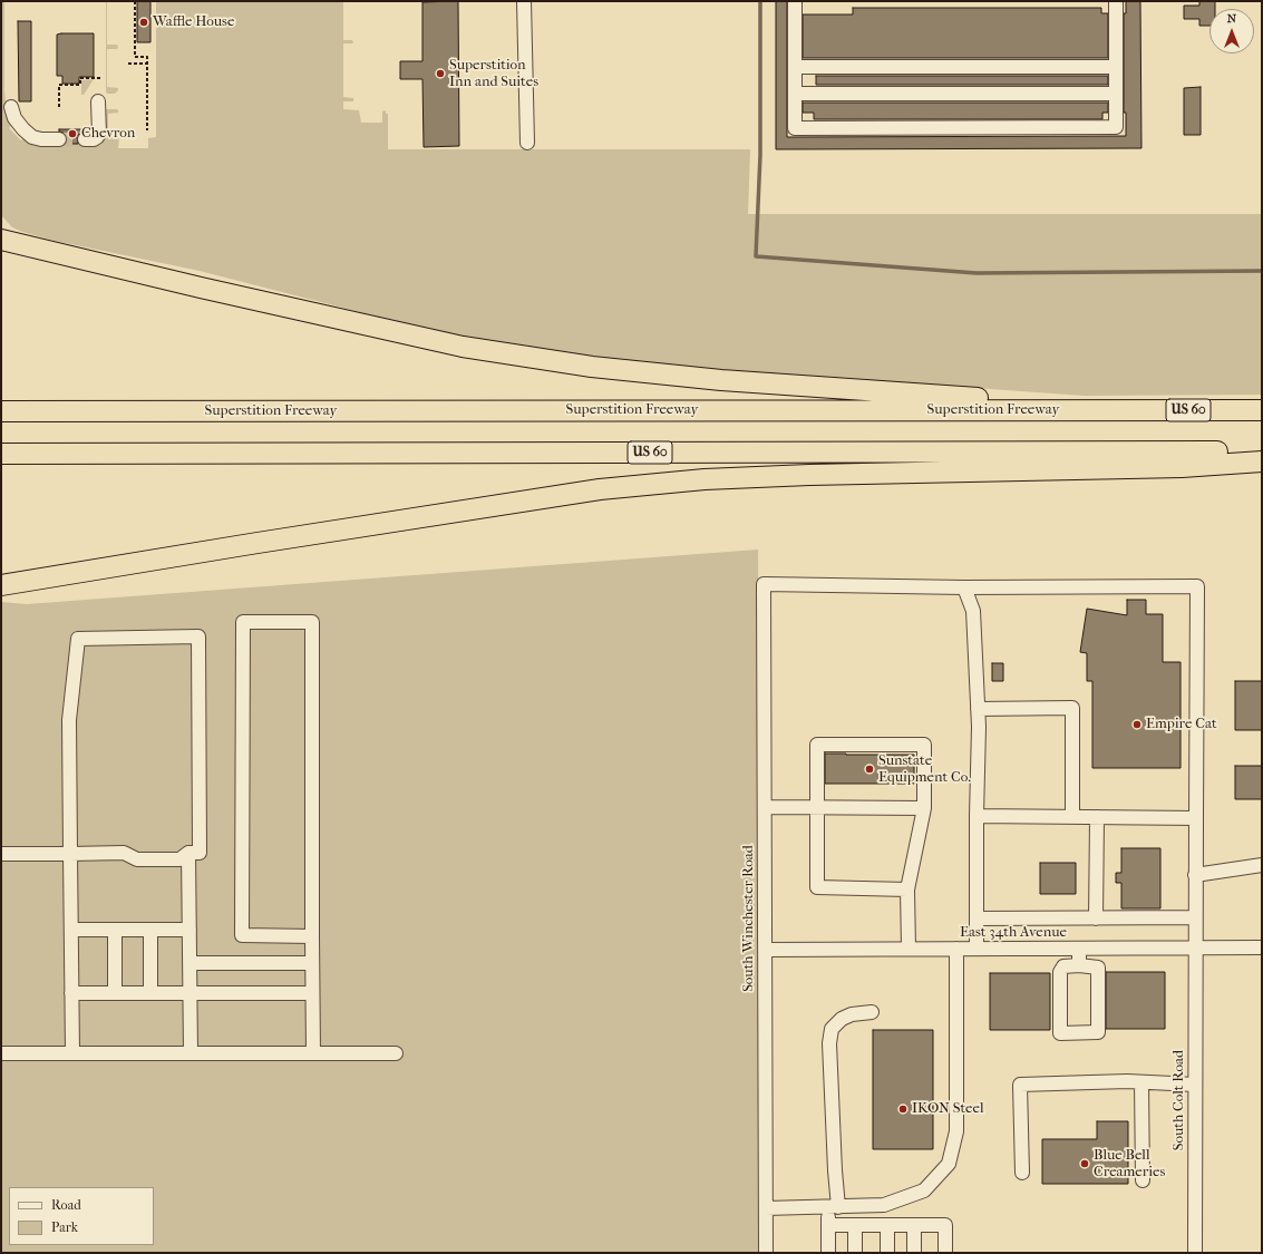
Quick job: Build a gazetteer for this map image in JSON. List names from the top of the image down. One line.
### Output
{"streets":{"highway":["Superstition Freeway","US 60"],"street":["South Winchester Road","East 34th Avenue","South Colt Road"]},"crossings":[["South Winchester Road","East 34th Avenue"],["South Winchester Road","South Colt Road"],["East 34th Avenue","South Colt Road"]],"places":["Waffle House","Superstition Inn and Suites","Chevron","Empire Cat","Sunstate Equipment Co.","IKON Steel","Blue Bell Creameries"],"legend":["Road","Park"],"north":"top"}
